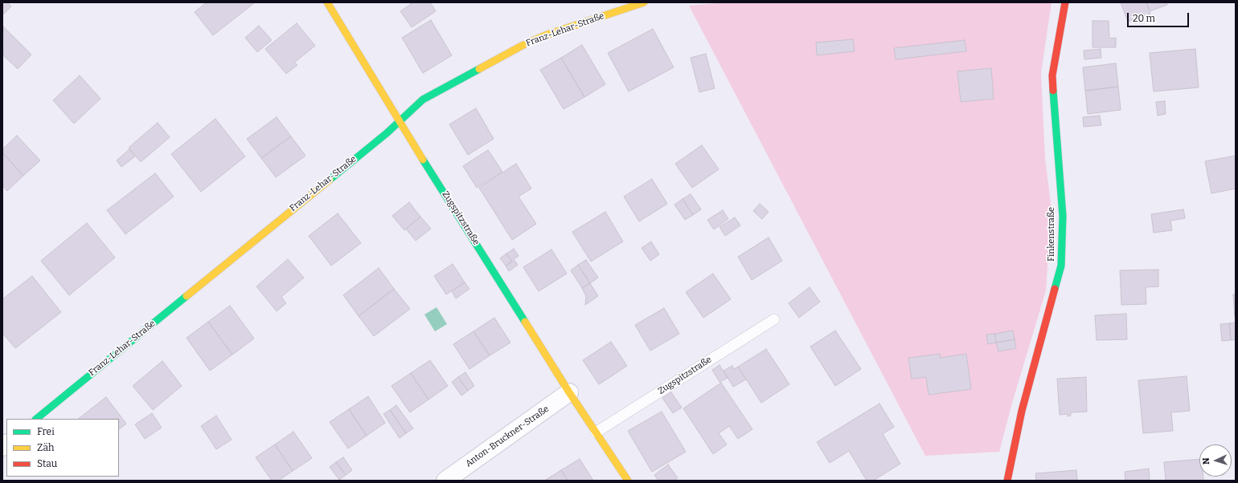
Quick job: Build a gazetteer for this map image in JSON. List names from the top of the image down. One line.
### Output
{"streets":{"street":["Franz-Lehar-Straße","Zugspitzstraße","Finkenstraße","Anton-Bruckner-Straße"]},"crossings":[["Franz-Lehar-Straße","Zugspitzstraße"],["Zugspitzstraße","Anton-Bruckner-Straße"]],"legend":["Frei","Zäh","Stau"],"scale_bar":"20 m","north":"left"}
